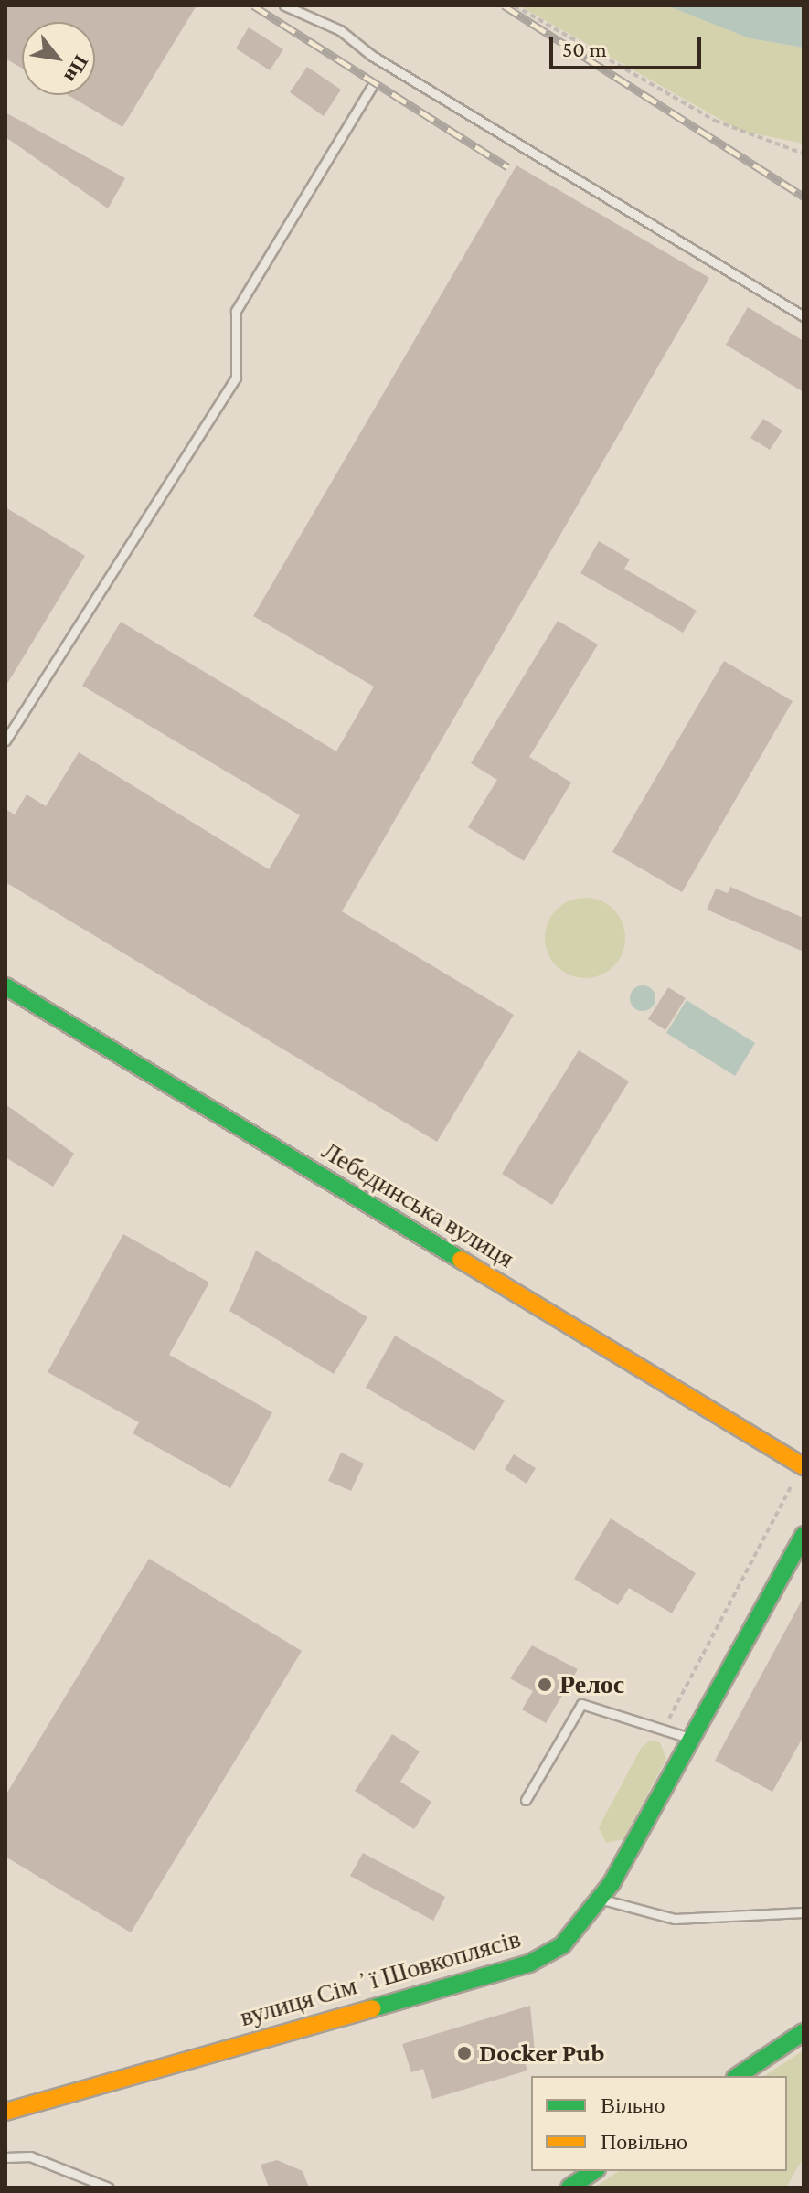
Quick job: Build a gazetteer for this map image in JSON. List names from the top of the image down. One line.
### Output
{"streets":{"street":["Лебединська вулиця","вулиця Сімʼї Шовкоплясів"]},"places":["Релос","Docker Pub"],"legend":["Вільно","Повільно"],"scale_bar":"50 m","north":"bottom right"}
